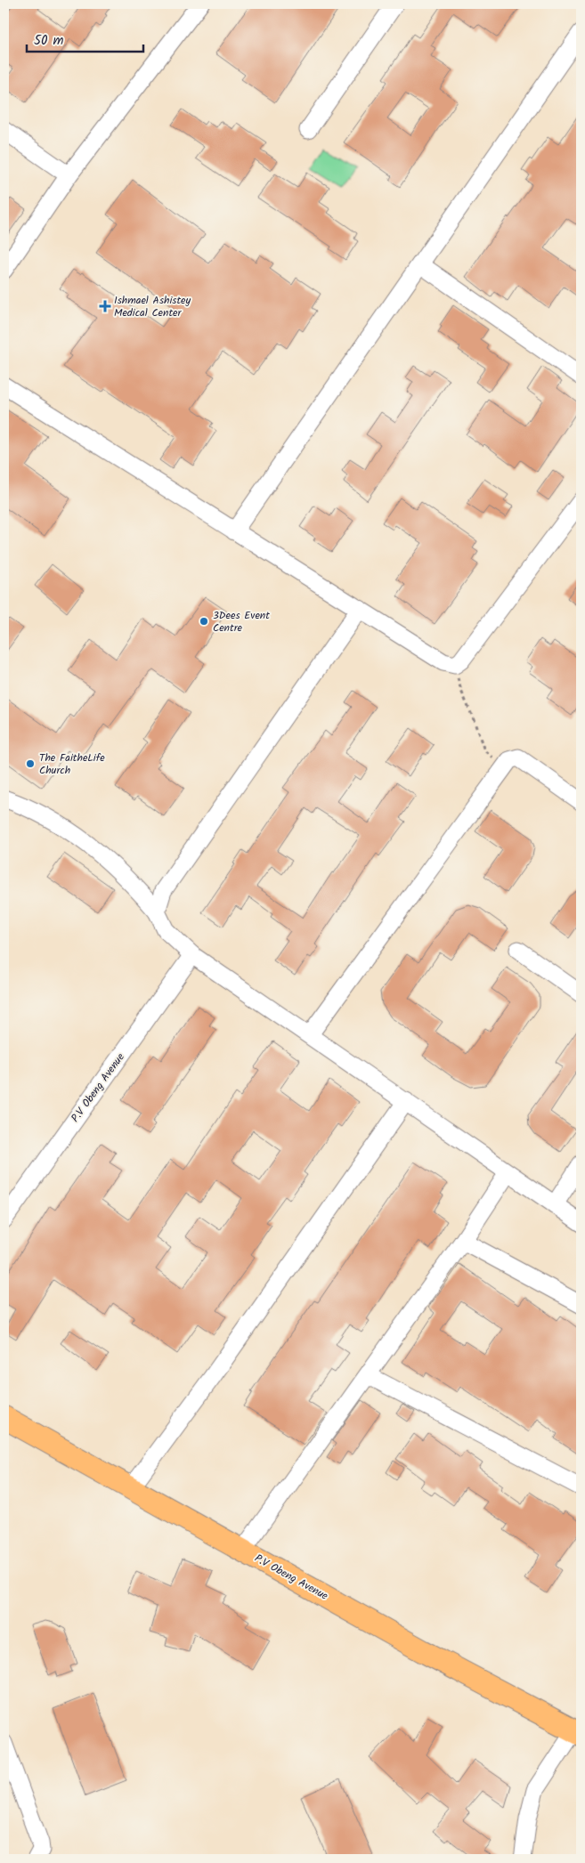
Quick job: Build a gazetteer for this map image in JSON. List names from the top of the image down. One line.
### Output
{"streets":{"main road":["P.V Obeng Avenue"]},"places":{"health":["Ishmael Ashistey Medical Center"],"other":["3Dees Event Centre","The FaitheLife Church"]},"scale_bar":"50 m"}
